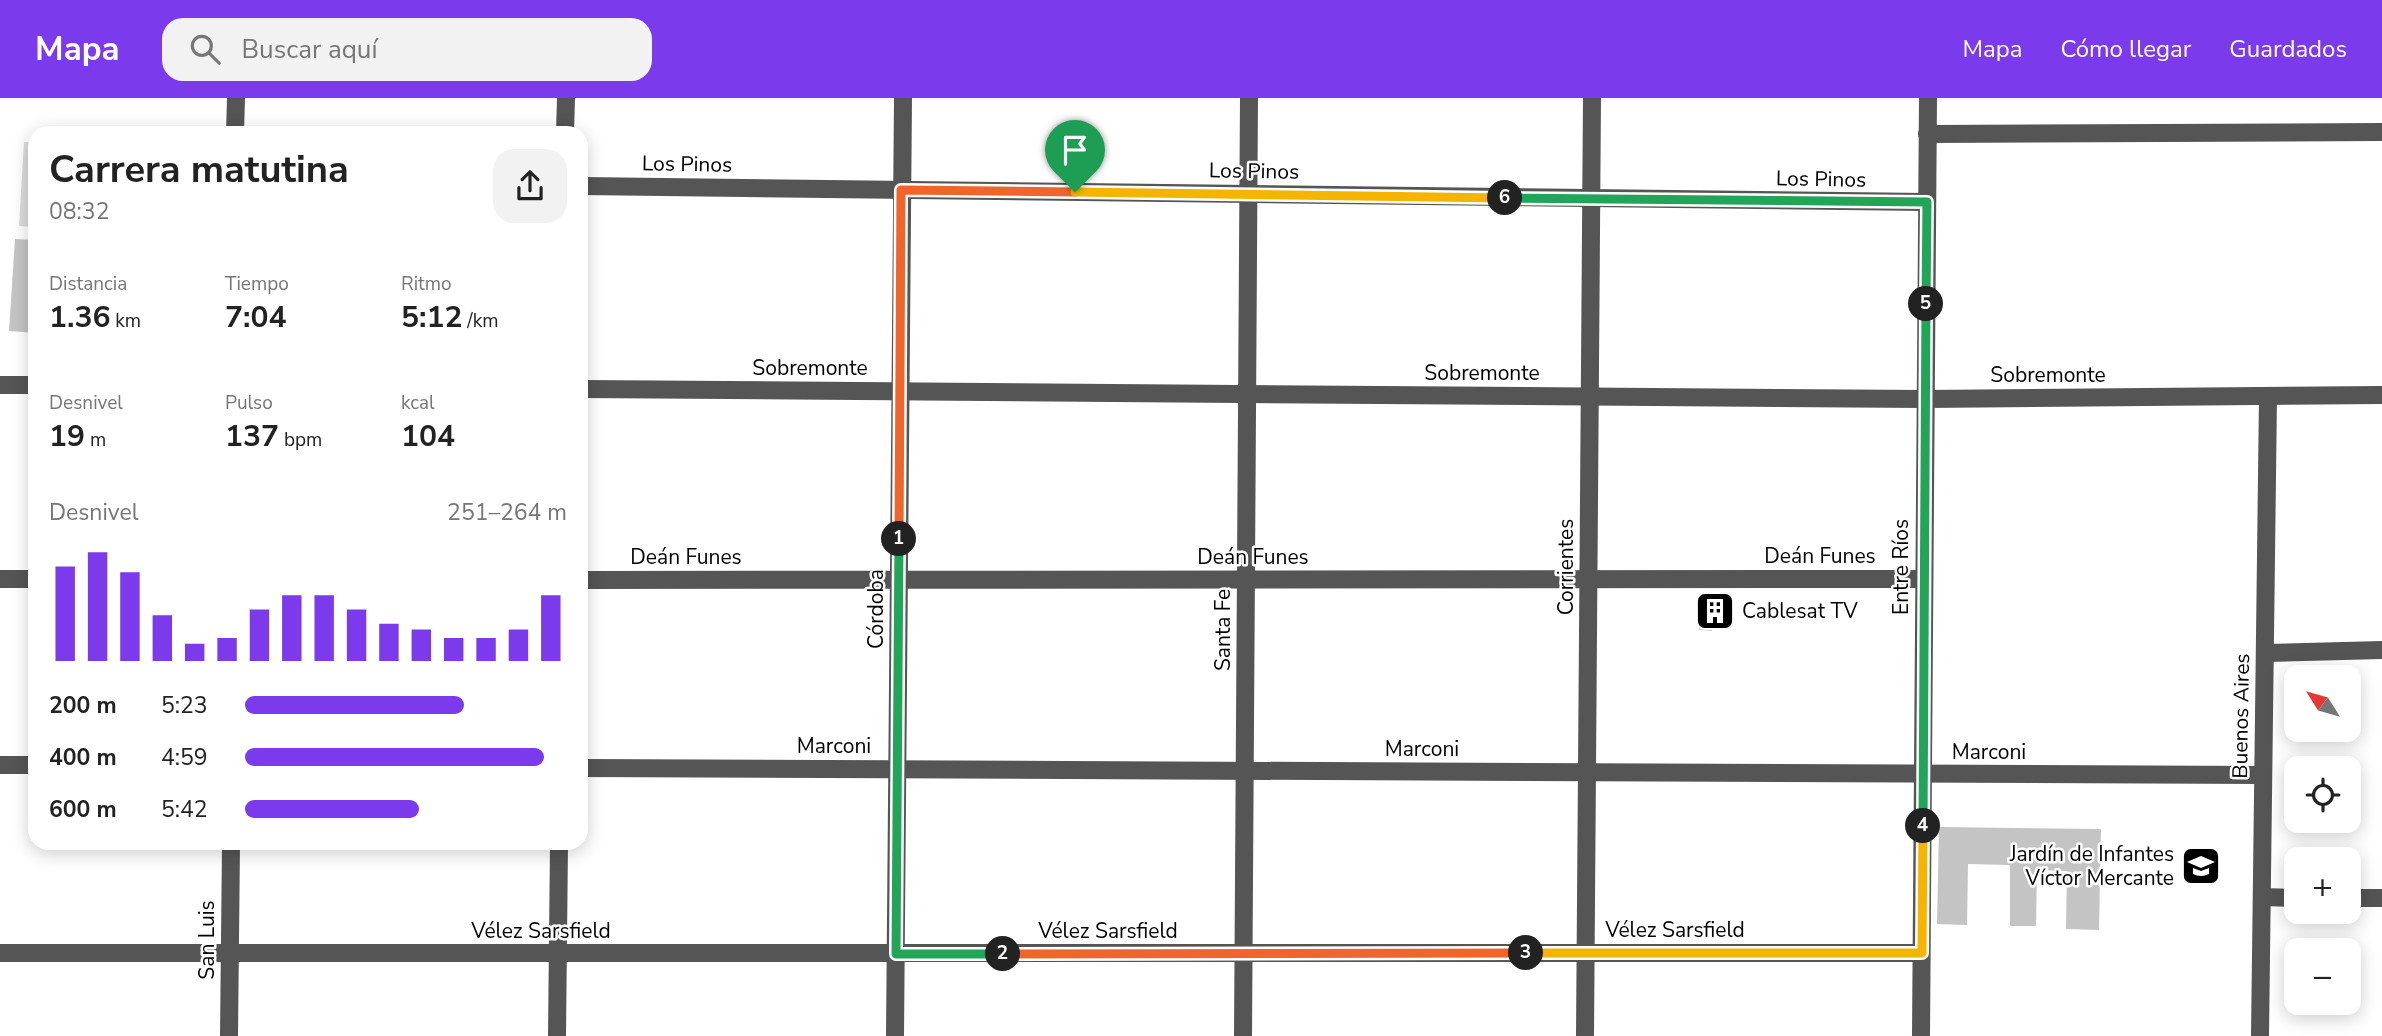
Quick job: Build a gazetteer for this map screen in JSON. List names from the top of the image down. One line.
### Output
{"streets":{"street":["Los Pinos","Sobremonte","Deán Funes","Corrientes","Entre Ríos","Córdoba","Santa Fe","Buenos Aires","Marconi","Vélez Sarsfield","San Luis"]},"crossings":[["Los Pinos","Corrientes"],["Los Pinos","Entre Ríos"],["Los Pinos","Córdoba"],["Los Pinos","Santa Fe"],["Sobremonte","Corrientes"],["Sobremonte","Entre Ríos"],["Sobremonte","Córdoba"],["Sobremonte","Santa Fe"],["Sobremonte","Buenos Aires"],["Deán Funes","Corrientes"],["Deán Funes","Entre Ríos"],["Deán Funes","Córdoba"],["Deán Funes","Santa Fe"],["Corrientes","Marconi"],["Corrientes","Vélez Sarsfield"],["Entre Ríos","Marconi"],["Entre Ríos","Vélez Sarsfield"],["Córdoba","Marconi"],["Córdoba","Vélez Sarsfield"],["Santa Fe","Marconi"],["Santa Fe","Vélez Sarsfield"],["Buenos Aires","Marconi"],["Vélez Sarsfield","San Luis"]],"places":{"building":["Cablesat TV"],"school or university":["Jardín de Infantes Víctor Mercante"]},"north":"top left","page":{"header":"Mapa","search":"Buscar aquí","nav":["Mapa","Cómo llegar","Guardados"],"heading":["Carrera matutina","08:32"],"pins":["6","5","1","4","3","2"],"stats":[["Distancia","1.36 km"],["Tiempo","7:04"],["Ritmo","5:12 /km"],["Desnivel","19 m"],["Pulso","137 bpm"],["kcal","104"]],"chart":["Desnivel","251–264 m"],"map_buttons":["+","−"],"list":[{"name":"200 m","note":"5:23"},{"name":"400 m","note":"4:59"},{"name":"600 m","note":"5:42"}]}}
